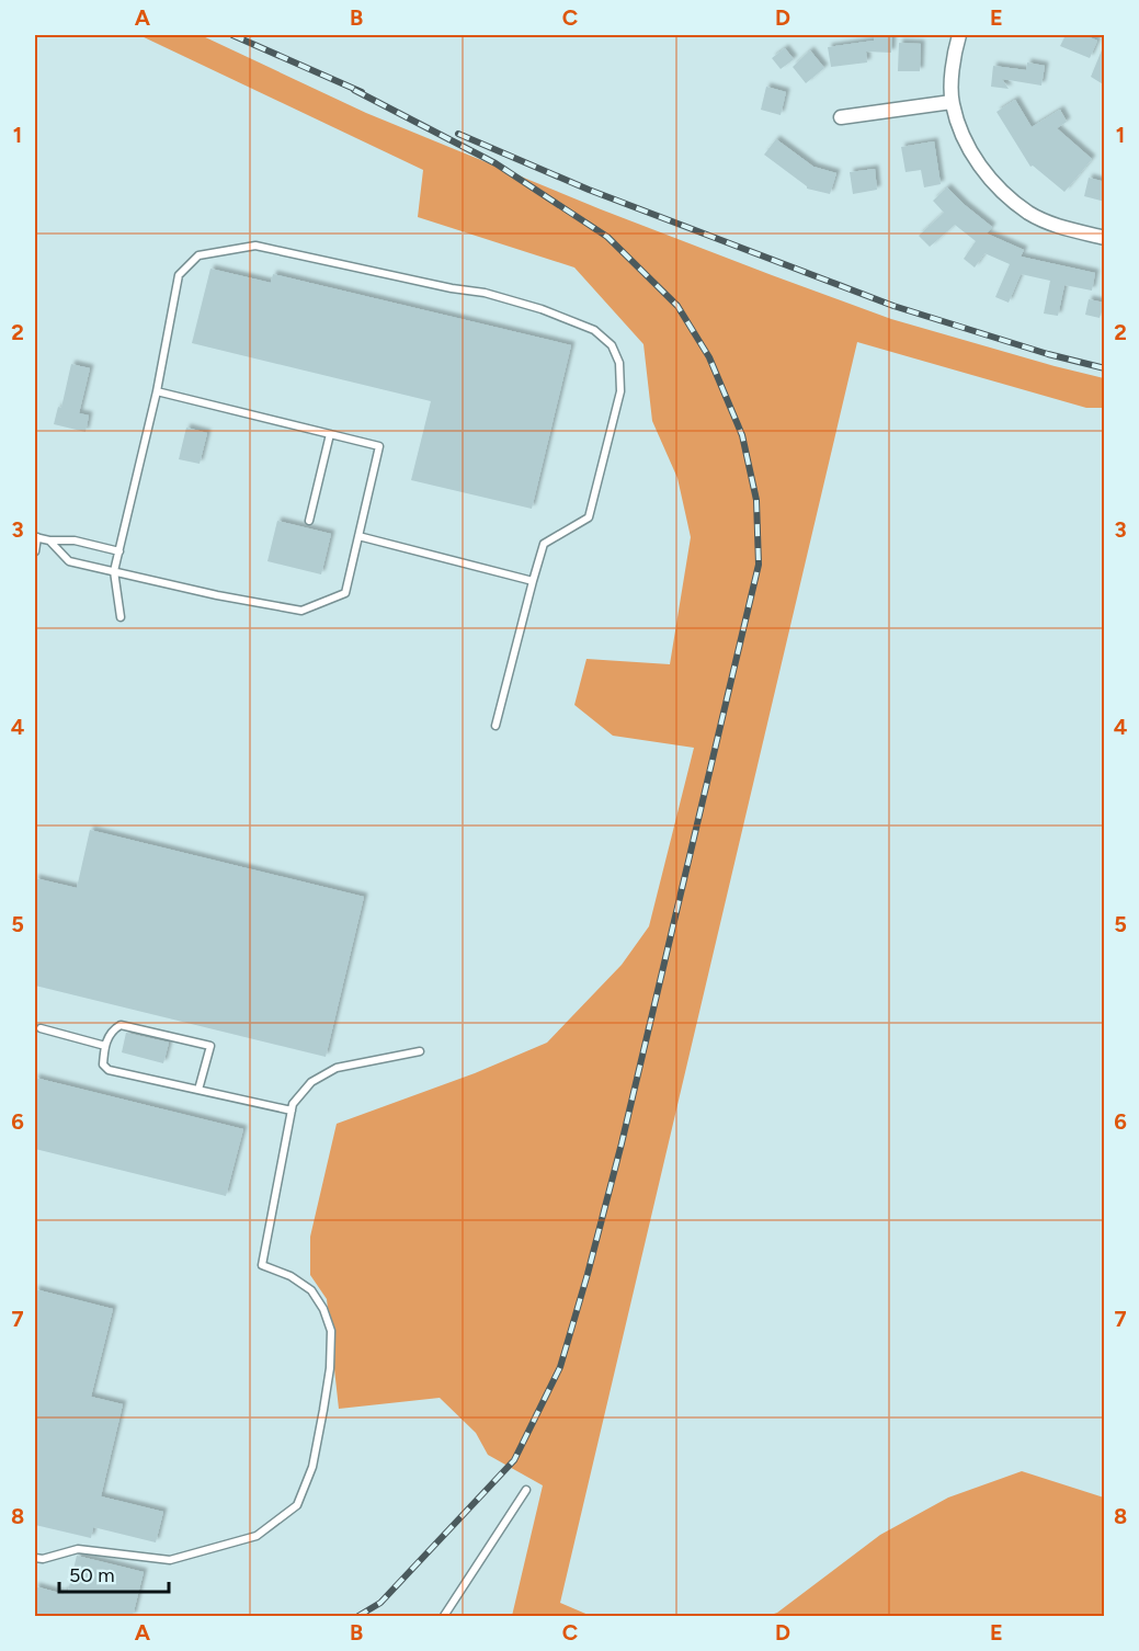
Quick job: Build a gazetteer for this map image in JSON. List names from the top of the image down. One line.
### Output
{"scale_bar":"50 m","grid":{"columns":["A","B","C","D","E"],"rows":["1","2","3","4","5","6","7","8"]}}
